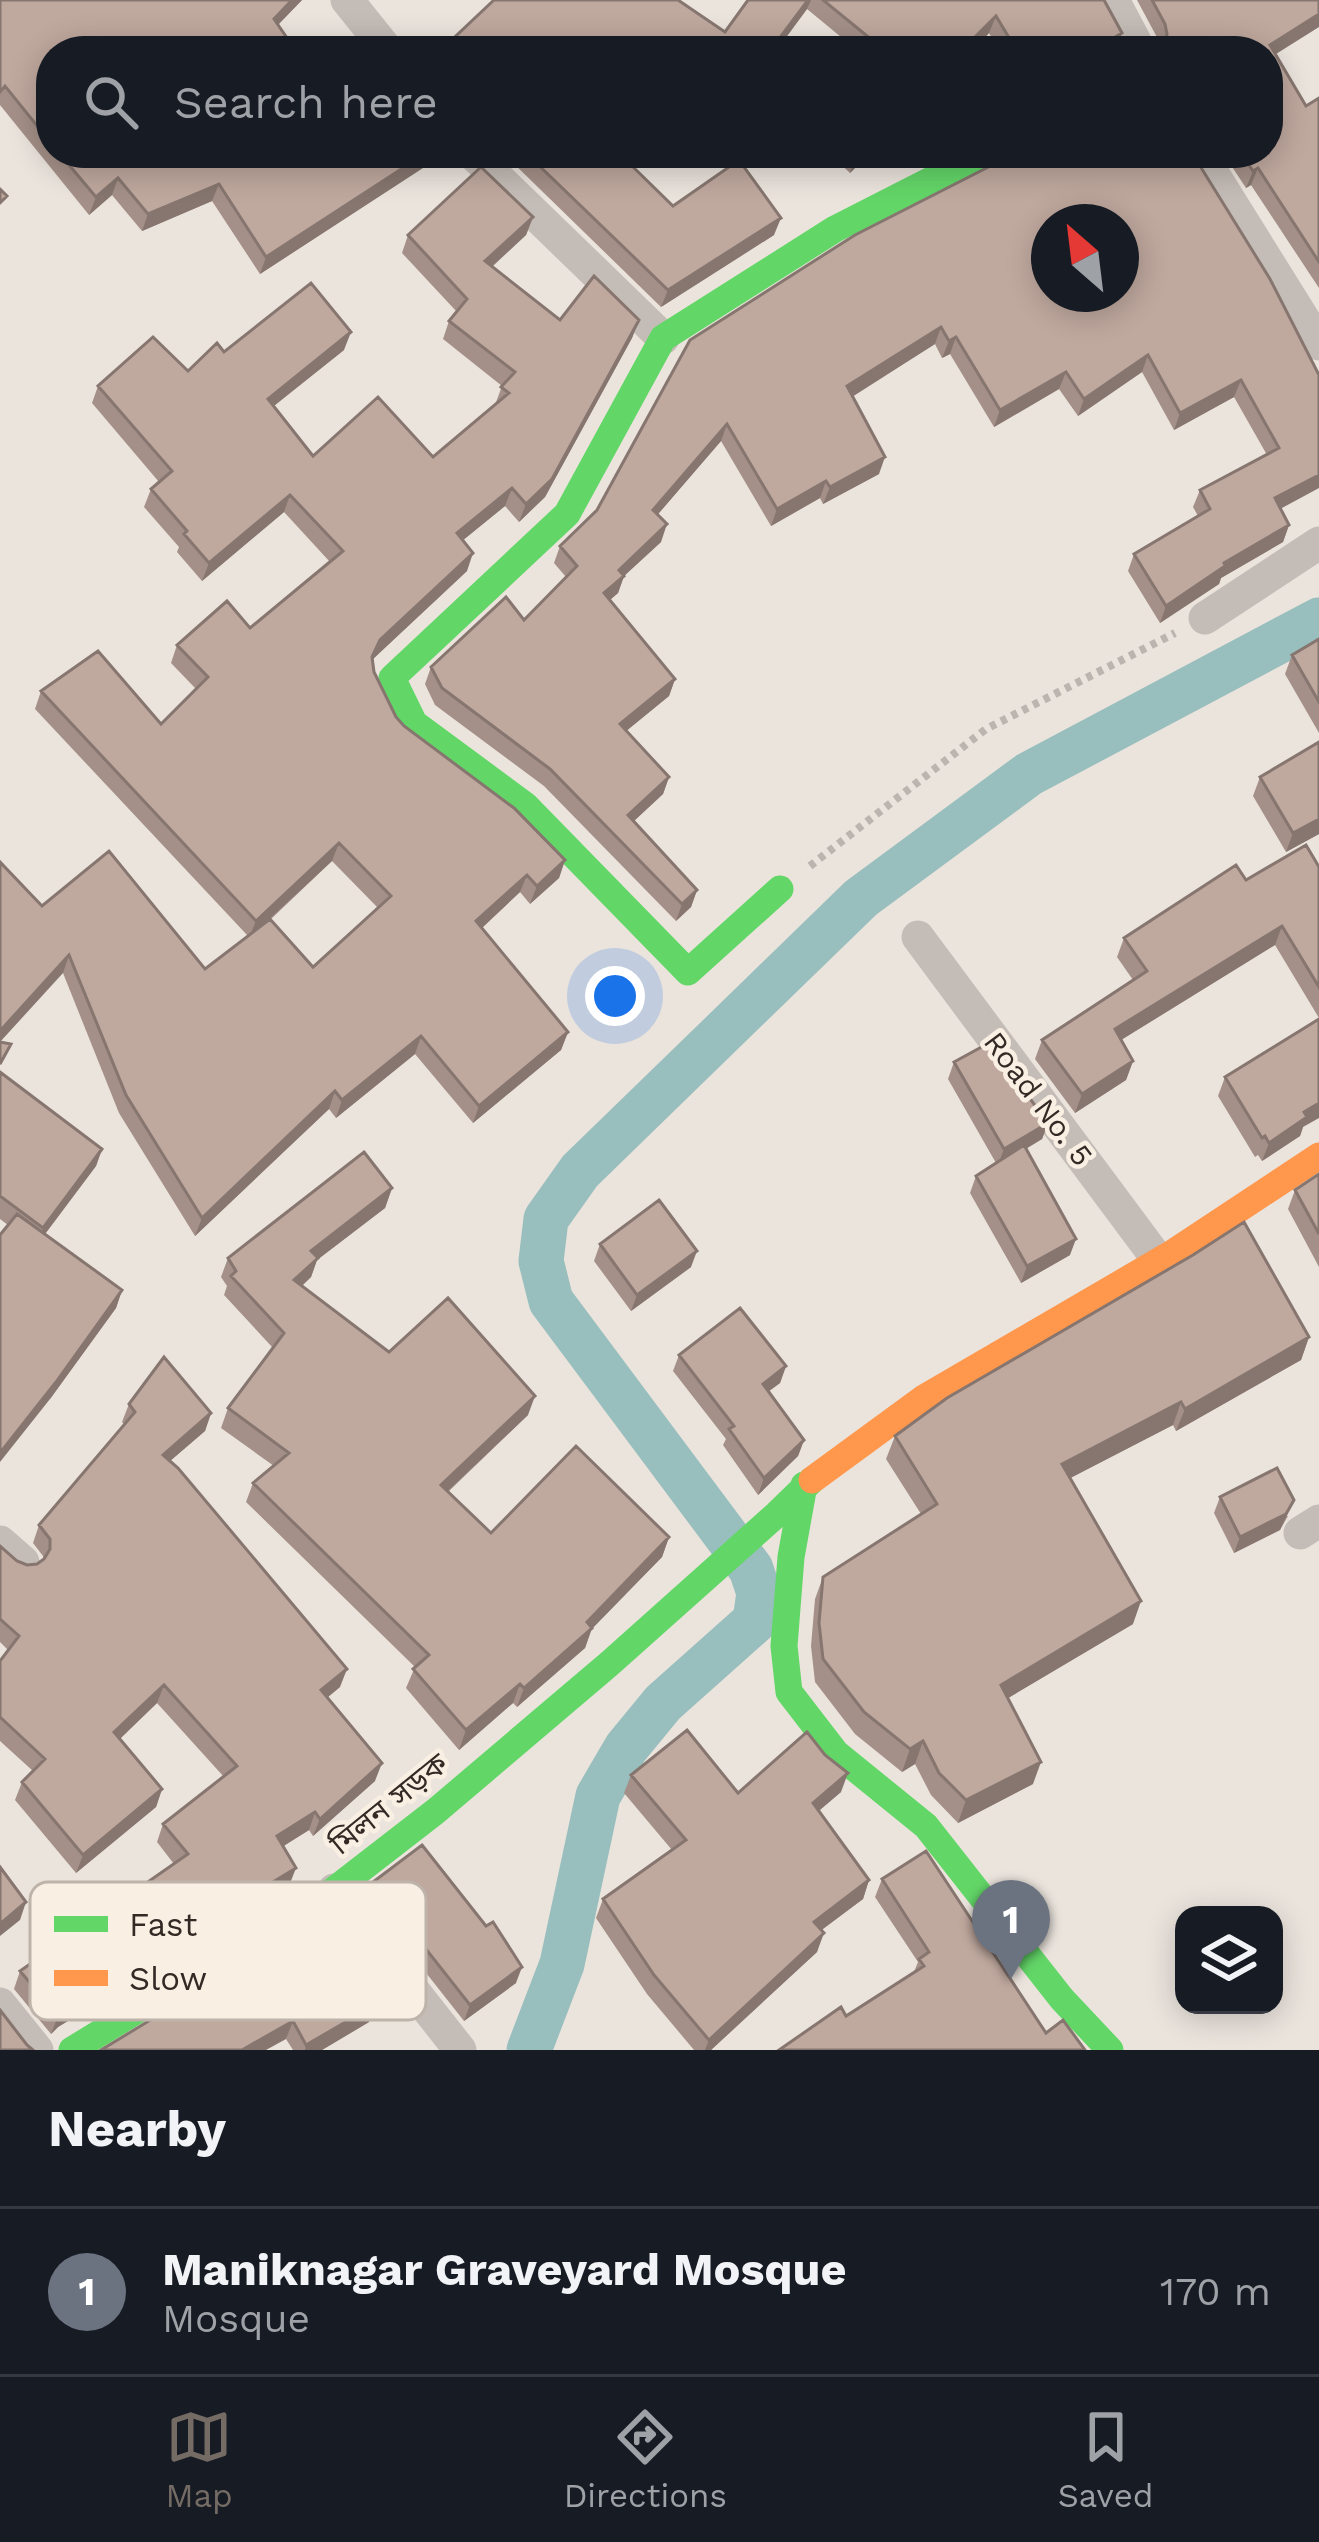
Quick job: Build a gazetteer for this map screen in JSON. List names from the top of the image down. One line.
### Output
{"streets":{"street":["Road No. 5","মিলন সড়ক"]},"crossings":[["Road No. 5","মিলন সড়ক"]],"legend":["Fast","Slow"],"north":"top left","page":{"search":"Search here","pins":"1","heading":"Nearby","list":[{"mark":"1","name":"Maniknagar Graveyard Mosque","note":"Mosque","value":"170 m"}],"nav":["Map","Directions","Saved"]}}
